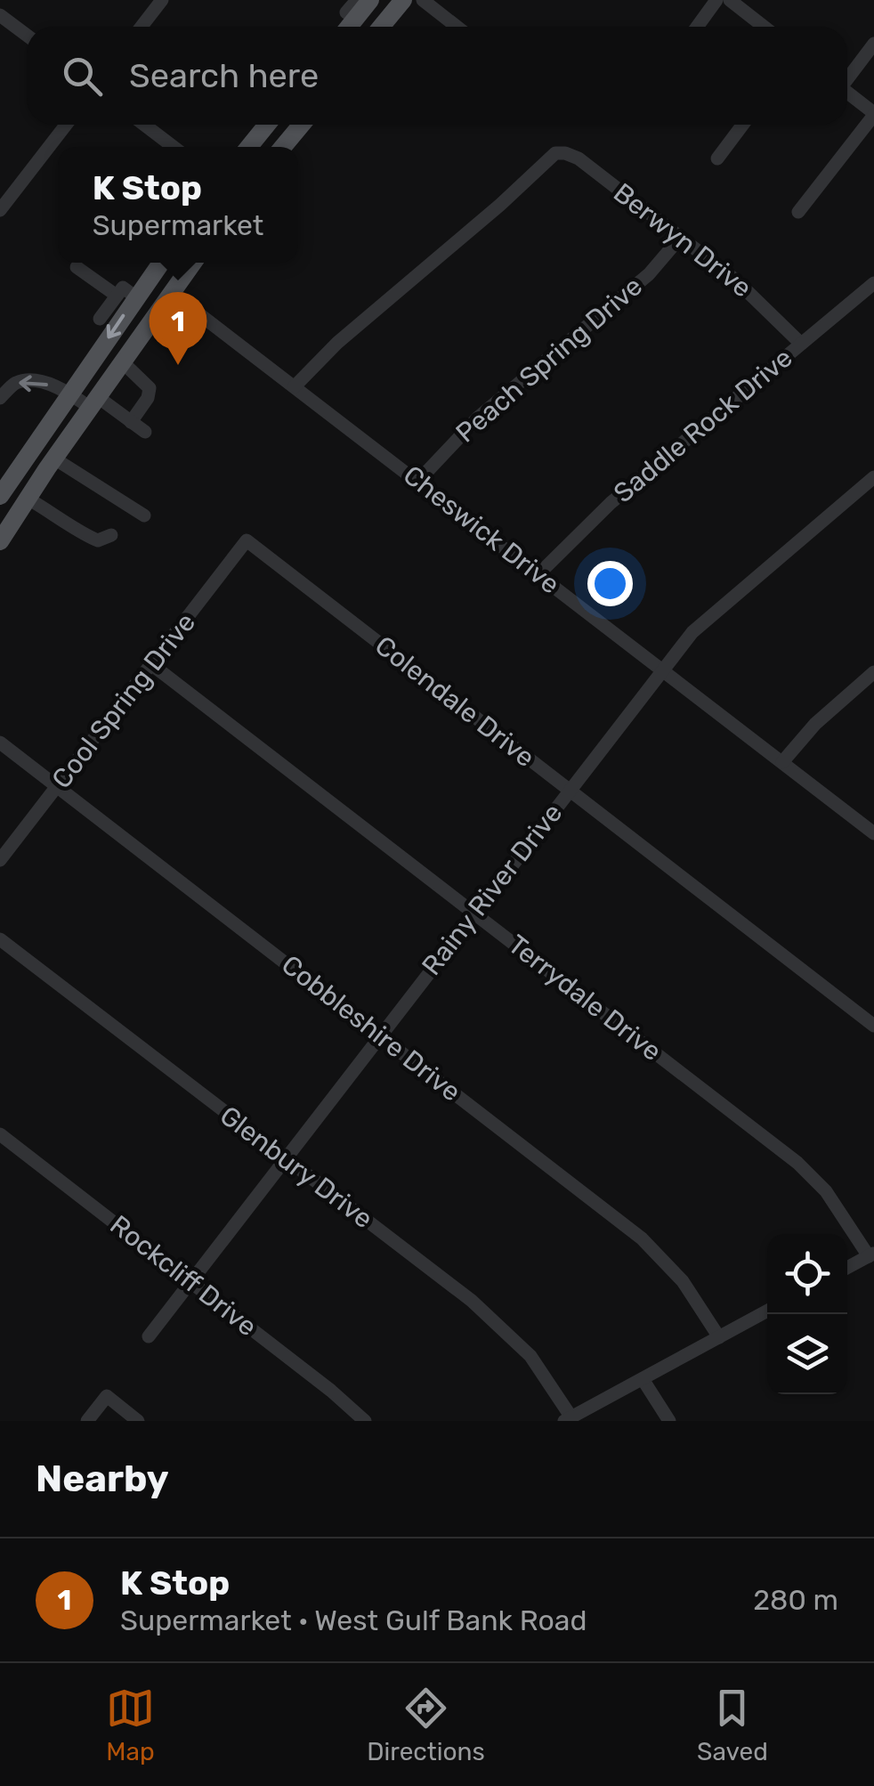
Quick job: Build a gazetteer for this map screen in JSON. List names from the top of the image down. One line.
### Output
{"streets":{"street":["Berwyn Drive","Peach Spring Drive","Saddle Rock Drive","Cheswick Drive","Cool Spring Drive","Colendale Drive","Rainy River Drive","Terrydale Drive","Cobbleshire Drive","Glenbury Drive","Rockcliff Drive"]},"crossings":[["Berwyn Drive","Peach Spring Drive"],["Berwyn Drive","Saddle Rock Drive"],["Berwyn Drive","Cheswick Drive"],["Peach Spring Drive","Cheswick Drive"],["Saddle Rock Drive","Cheswick Drive"],["Cheswick Drive","Rainy River Drive"],["Cool Spring Drive","Colendale Drive"],["Cool Spring Drive","Terrydale Drive"],["Cool Spring Drive","Cobbleshire Drive"],["Colendale Drive","Rainy River Drive"],["Rainy River Drive","Terrydale Drive"],["Rainy River Drive","Cobbleshire Drive"],["Rainy River Drive","Glenbury Drive"],["Rainy River Drive","Rockcliff Drive"]],"page":{"search":"Search here","popup":["K Stop","Supermarket"],"pins":"1","heading":"Nearby","list":[{"mark":"1","name":"K Stop","note":"Supermarket · West Gulf Bank Road","value":"280 m"}],"nav":["Map","Directions","Saved"]}}
